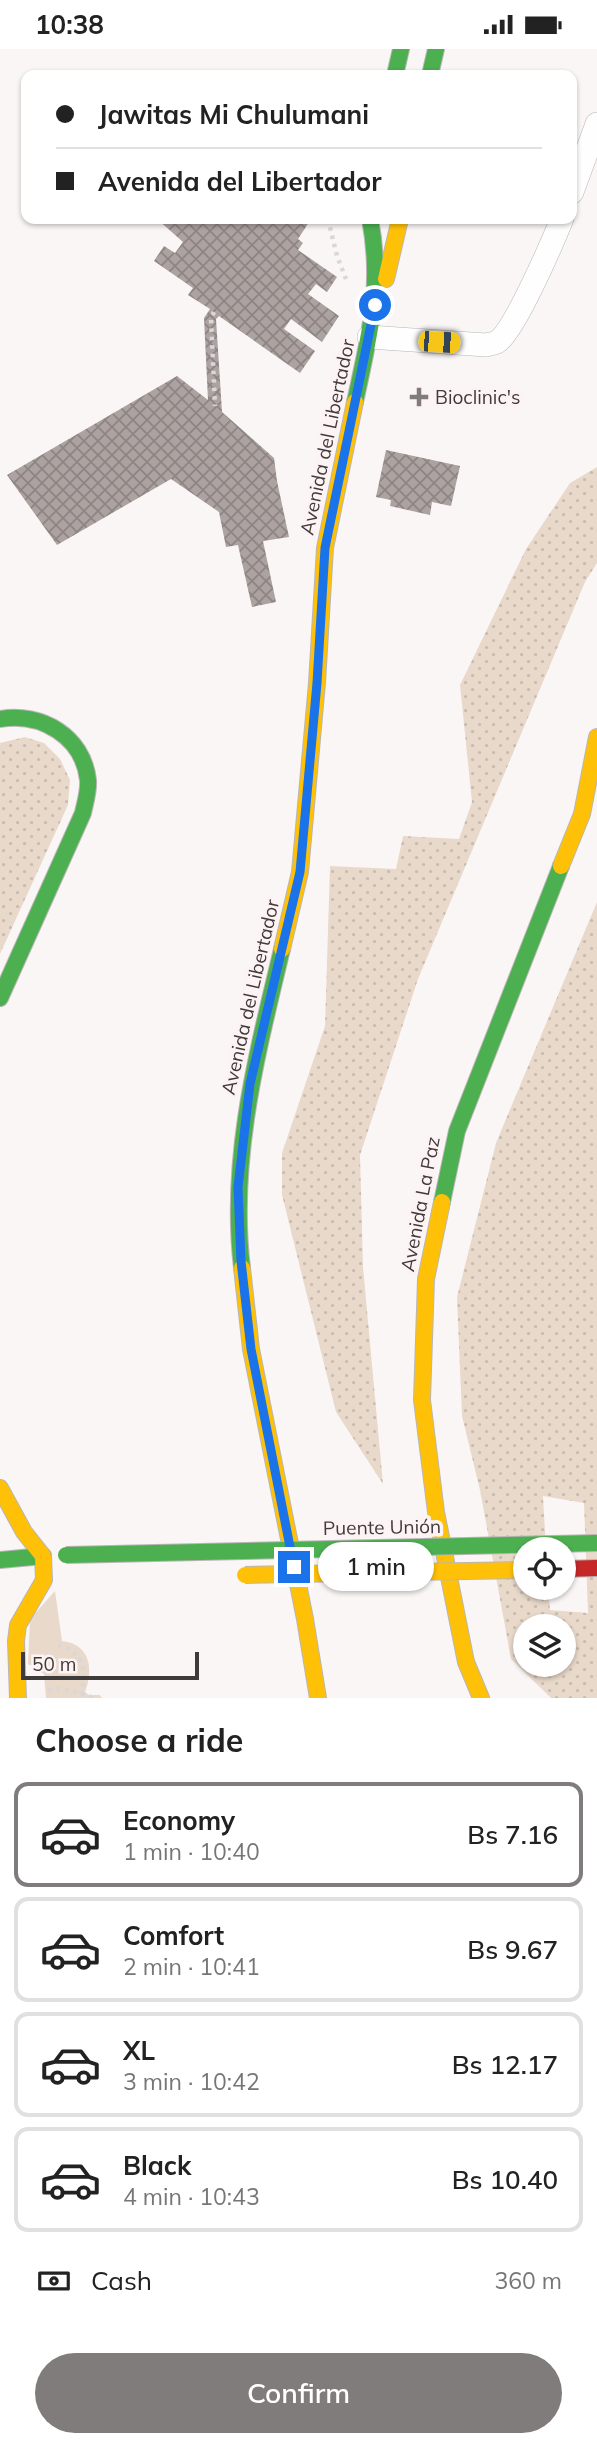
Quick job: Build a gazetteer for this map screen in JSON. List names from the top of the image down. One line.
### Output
{"streets":{"main road":["Avenida del Libertador","Avenida La Paz","Puente Unión"]},"places":{"health":["Bioclinic's"]},"scale_bar":"50 m","page":{"status":"10:38","banner":["Jawitas Mi Chulumani","Avenida del Libertador"],"bubble":"1 min","scale":"50 m","heading":"Choose a ride","list":[{"name":"Economy","note":"1 min · 10:40","value":"Bs 7.16"},{"name":"Comfort","note":"2 min · 10:41","value":"Bs 9.67"},{"name":"XL","note":"3 min · 10:42","value":"Bs 12.17"},{"name":"Black","note":"4 min · 10:43","value":"Bs 10.40"}],"pay":["Cash","360 m"],"buttons":"Confirm"}}
